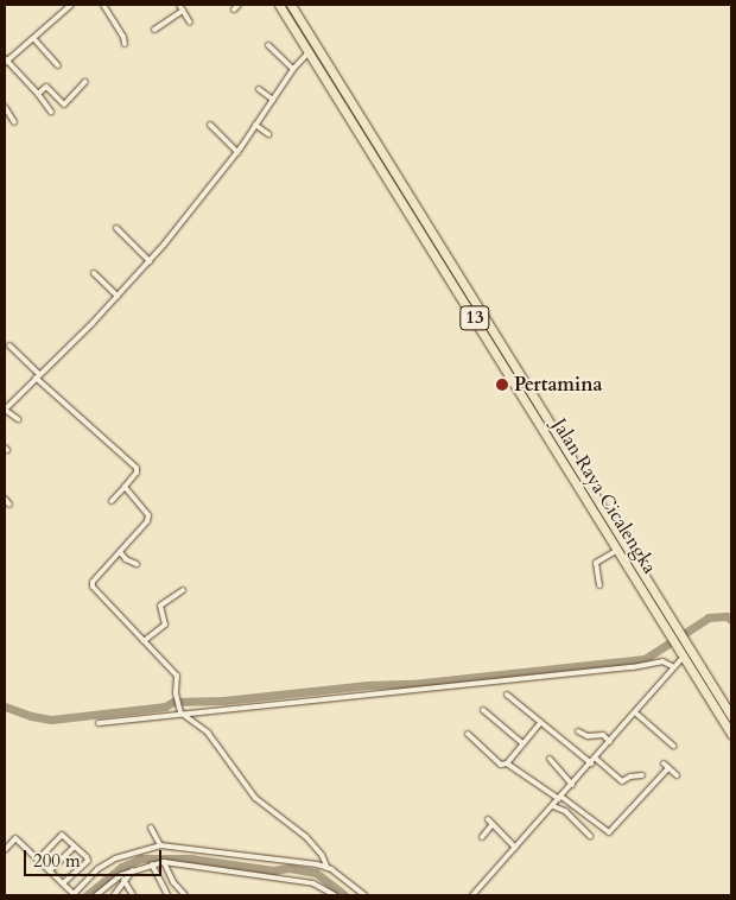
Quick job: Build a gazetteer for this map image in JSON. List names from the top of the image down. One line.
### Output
{"streets":{"highway":["13","Jalan Raya Cicalengka"]},"places":["Pertamina"],"scale_bar":"200 m"}
